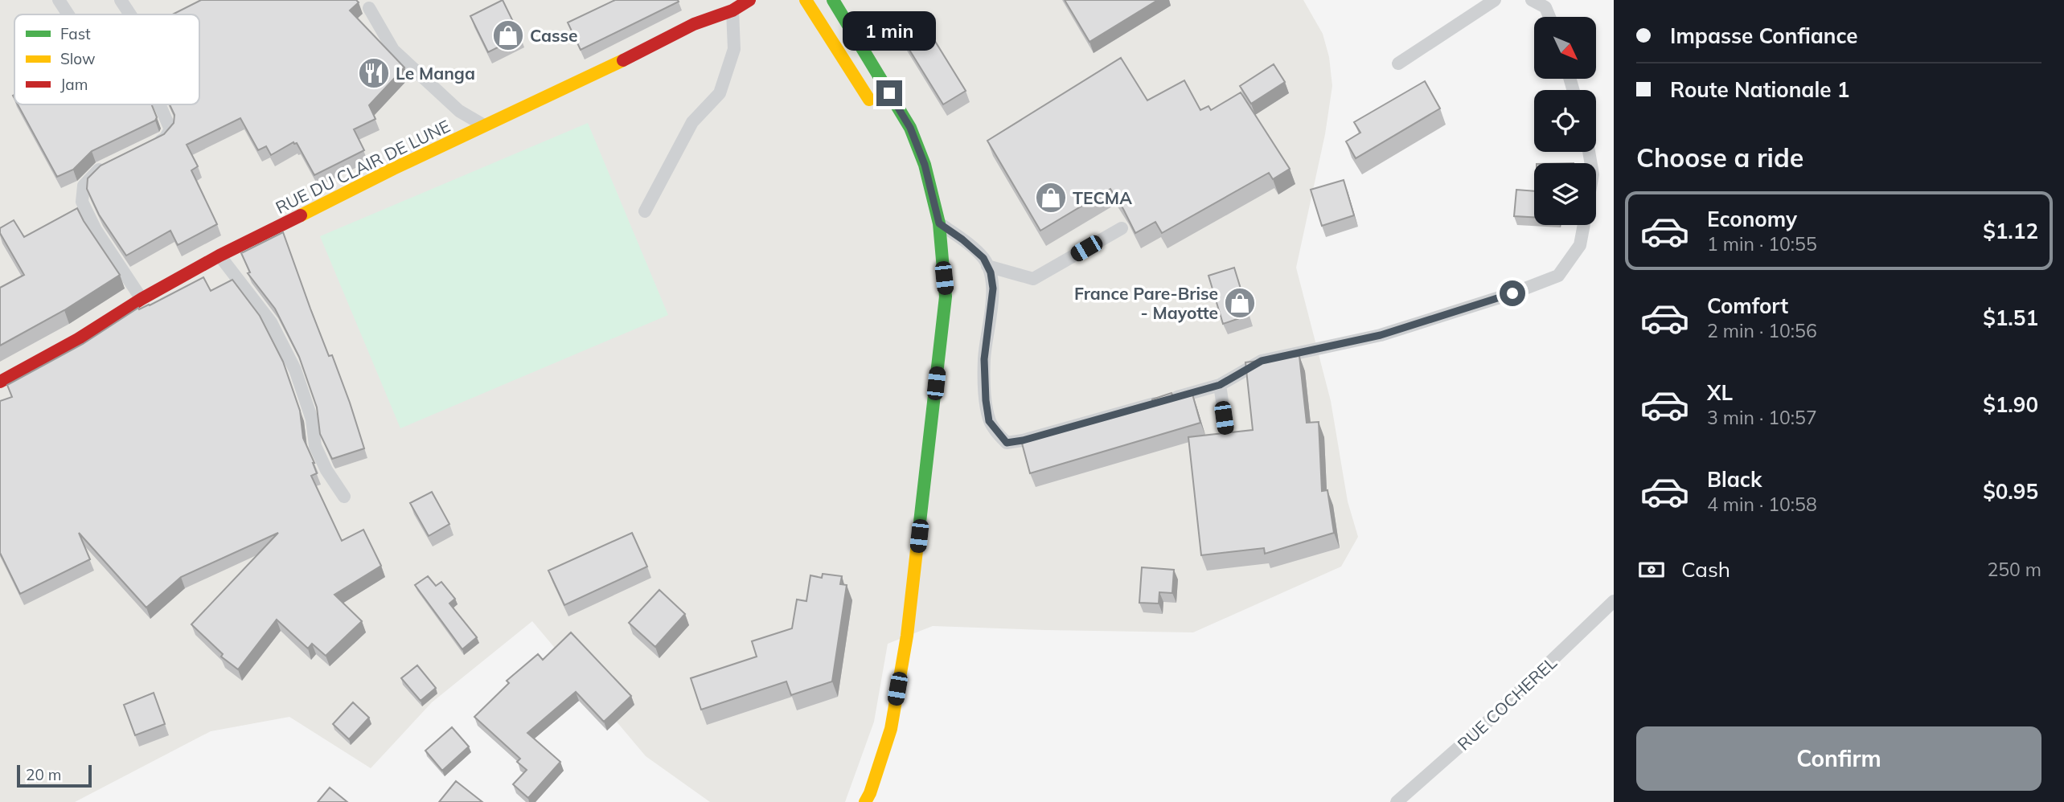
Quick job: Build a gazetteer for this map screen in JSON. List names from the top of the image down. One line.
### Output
{"streets":{"main road":["RUE DU CLAIR DE LUNE"],"lane":["RUE COCHEREL"]},"places":{"shop":["Casse","TECMA","France Pare-Brise - Mayotte"],"restaurant":["Le Manga"]},"legend":["Fast","Slow","Jam"],"scale_bar":"20 m","north":"bottom right","page":{"banner":["Impasse Confiance","Route Nationale 1"],"bubble":"1 min","heading":"Choose a ride","list":[{"name":"Economy","note":"1 min · 10:55","value":"$1.12"},{"name":"Comfort","note":"2 min · 10:56","value":"$1.51"},{"name":"XL","note":"3 min · 10:57","value":"$1.90"},{"name":"Black","note":"4 min · 10:58","value":"$0.95"}],"pay":["Cash","250 m"],"buttons":"Confirm","scale":"20 m"}}
